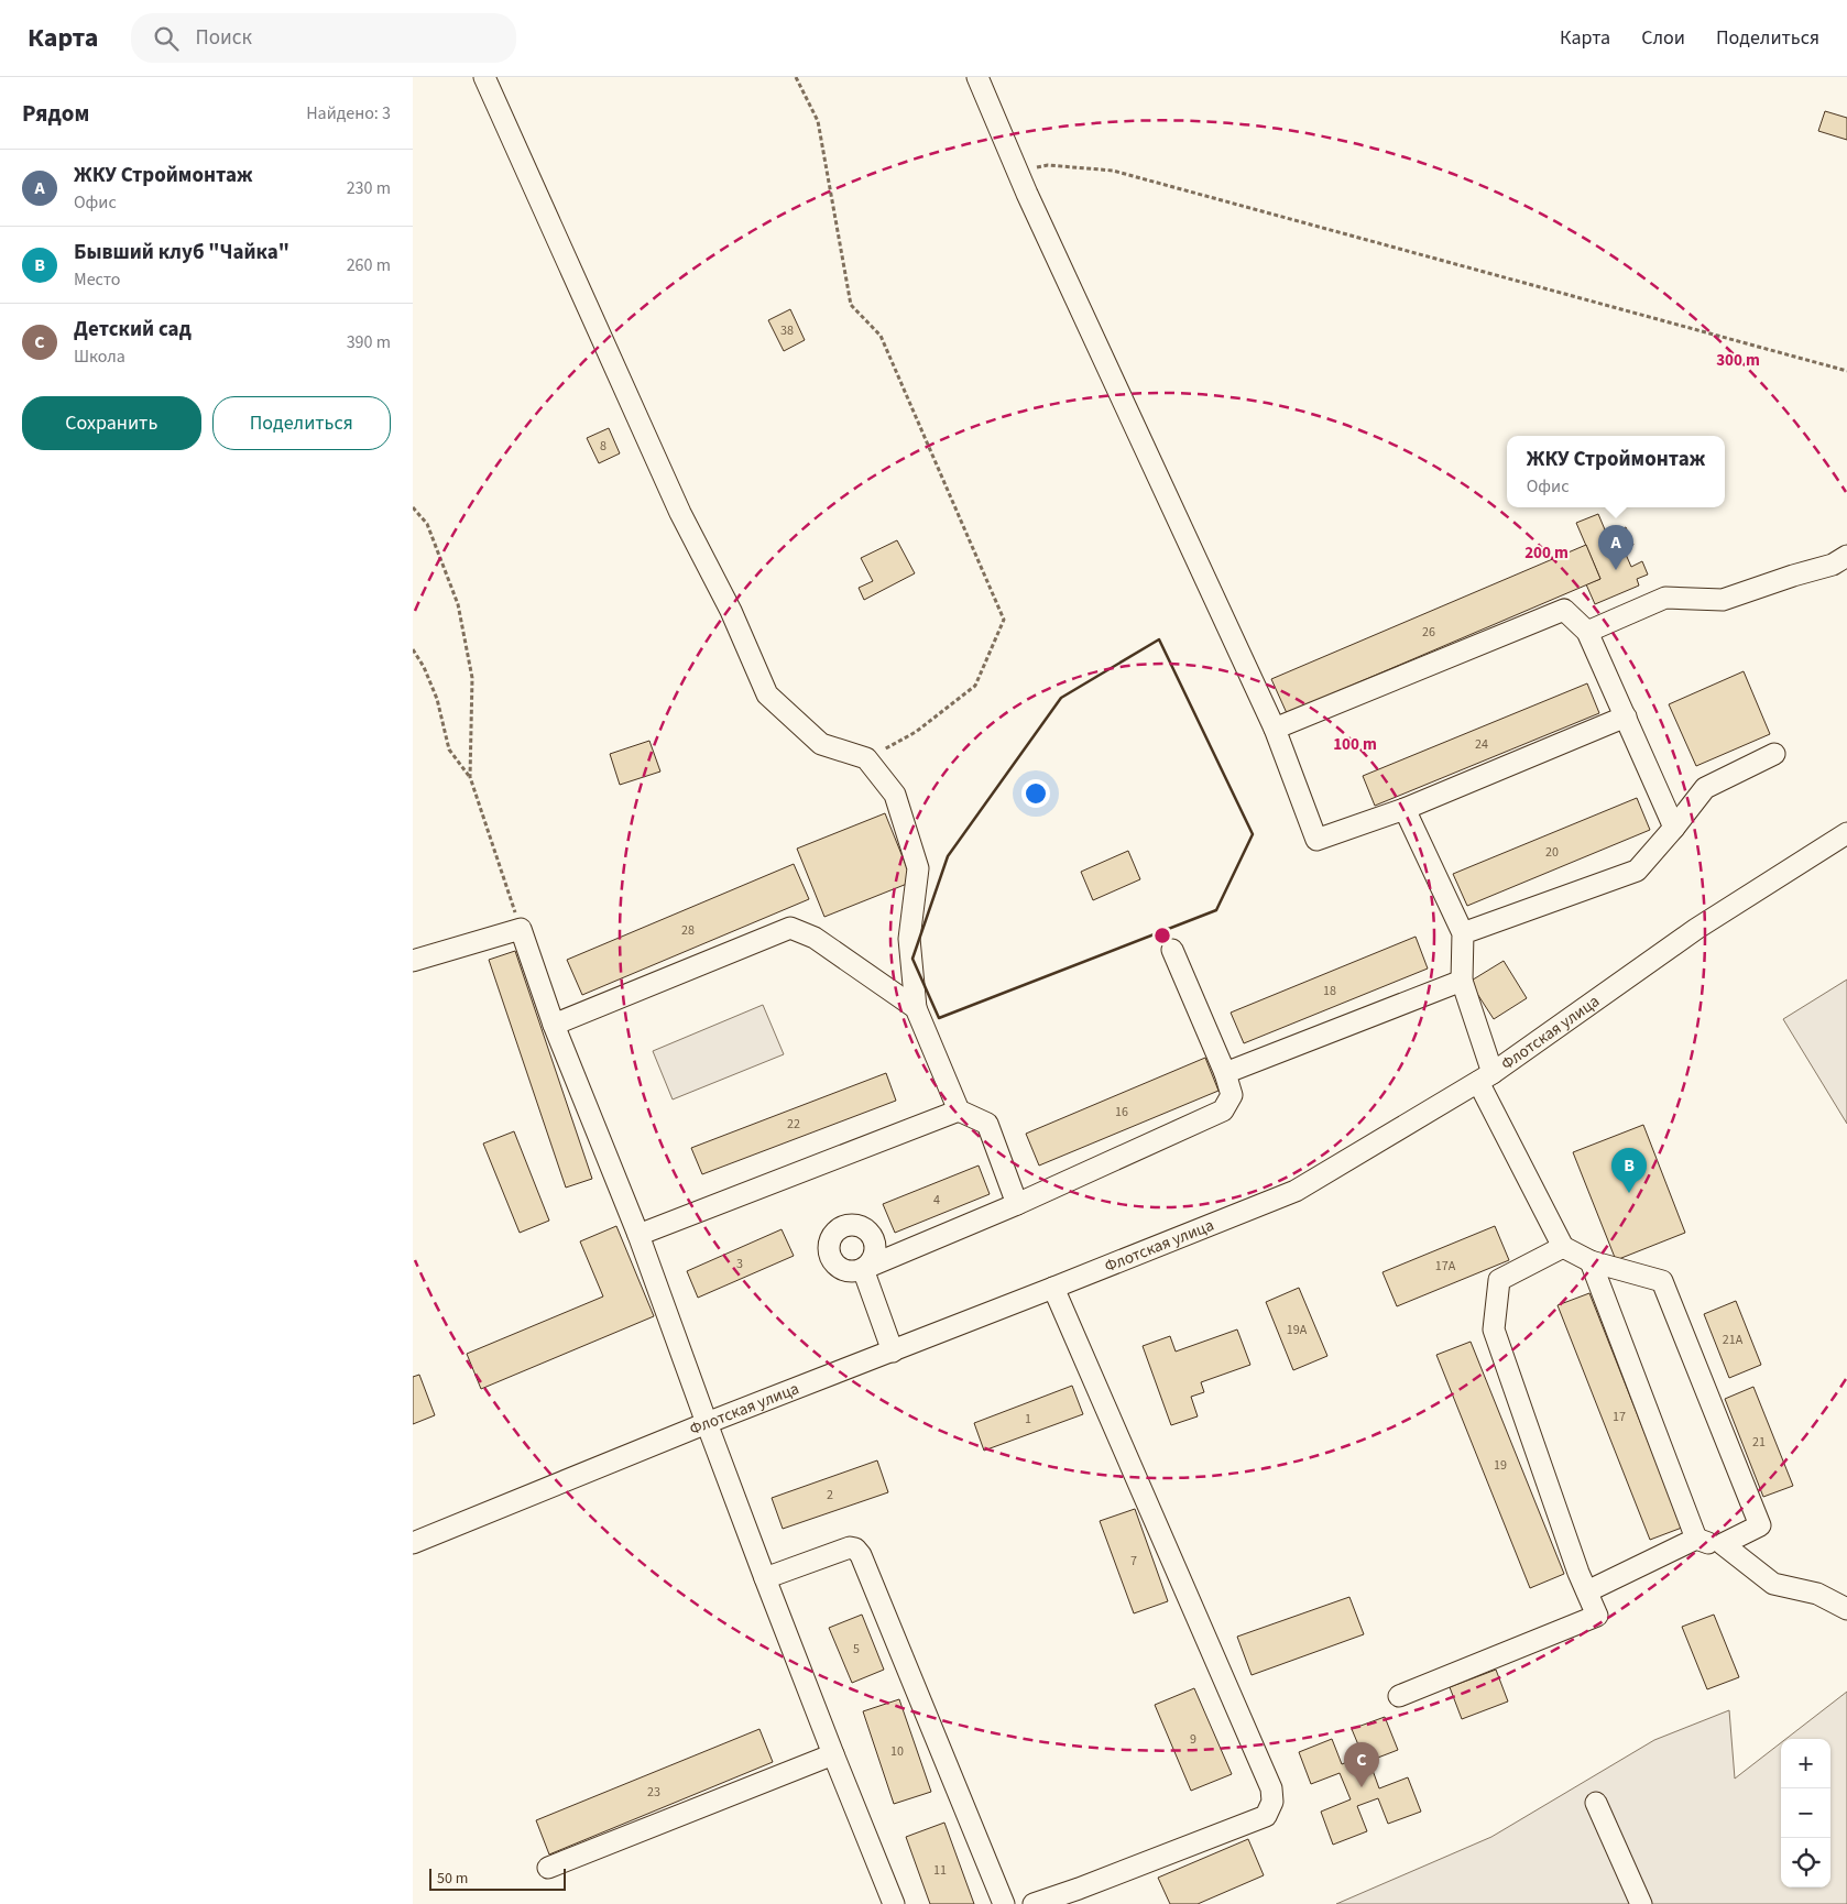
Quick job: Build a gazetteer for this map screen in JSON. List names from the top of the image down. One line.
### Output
{"streets":{"street":["Флотская улица"]},"house_numbers":["38","8","26","24","20","28","18","16","22","4","3","17А","19А","21А","17","1","21","19","2","7","5","9","10","23","11"],"scale_bar":"50 m","page":{"header":"Карта","search":"Поиск","nav":["Карта","Слои","Поделиться"],"heading":["Рядом","Найдено: 3"],"list":[{"mark":"A","name":"ЖКУ Строймонтаж","note":"Офис","value":"230 m"},{"mark":"B","name":"Бывший клуб \"Чайка\"","note":"Место","value":"260 m"},{"mark":"C","name":"Детский сад","note":"Школа","value":"390 m"}],"buttons":["Сохранить","Поделиться"],"popup":["ЖКУ Строймонтаж","Офис"],"pins":["A","B","C"],"map_buttons":["+","−"],"scale":"50 m"},"rings":["300 m","200 m","100 m"]}
